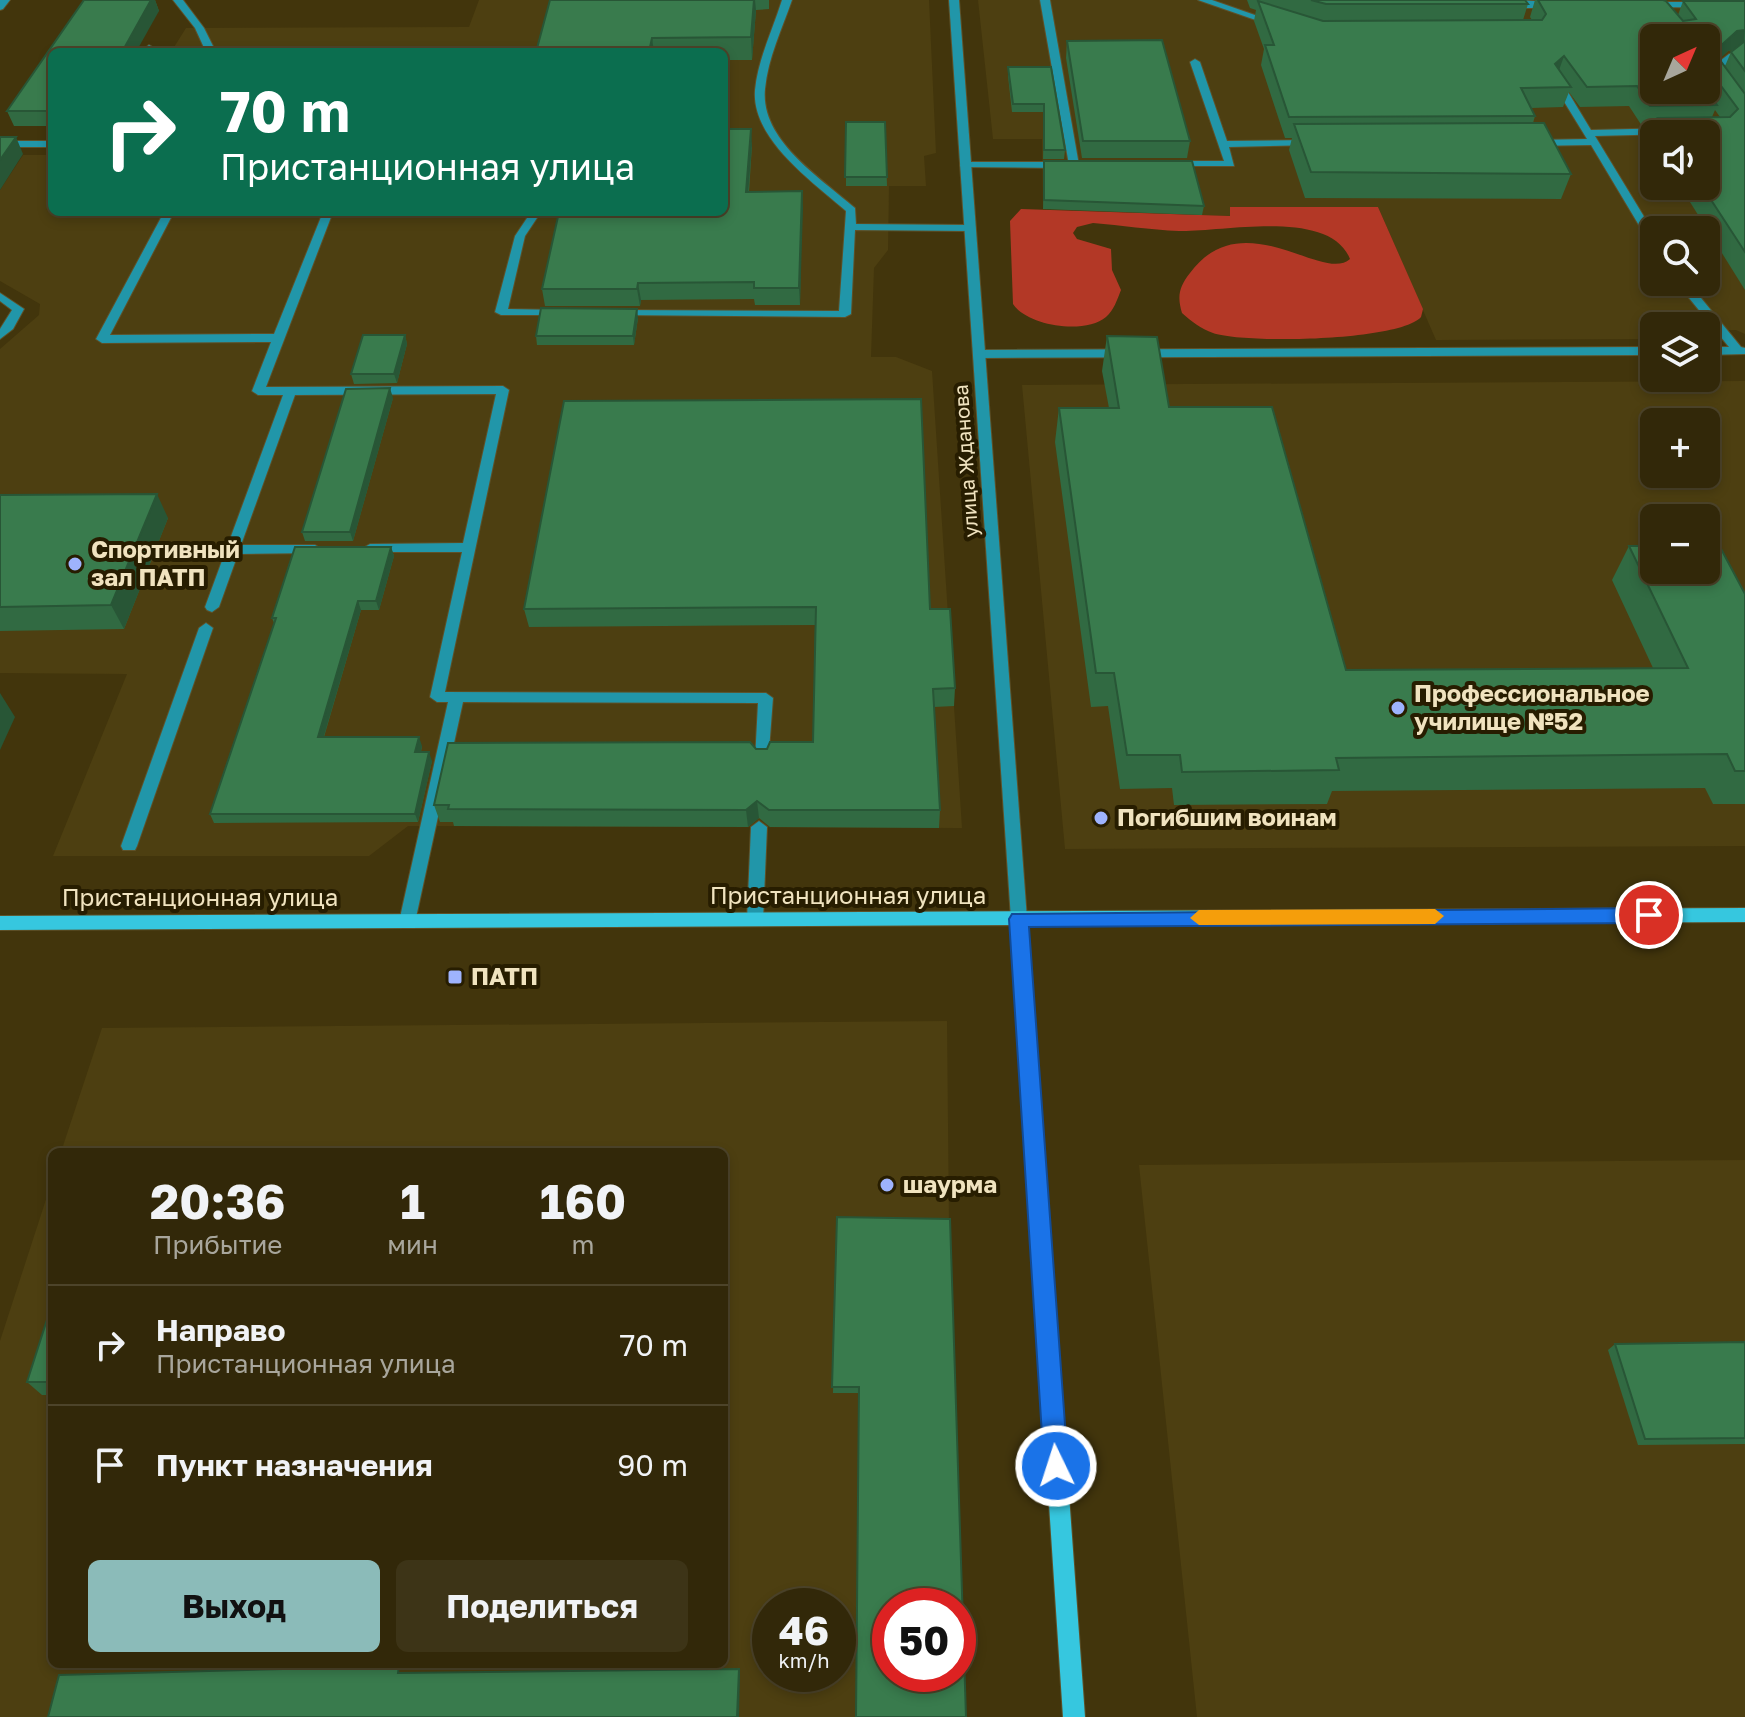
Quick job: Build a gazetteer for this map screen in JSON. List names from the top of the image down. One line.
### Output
{"streets":{"main road":["Пристанционная улица"],"street":["улица Жданова"]},"crossings":[["улица Жданова","Пристанционная улица"]],"places":{"other":["Спортивный зал ПАТП","Профессиональное училище №52","Погибшим воинам","шаурма"],"transit":["ПАТП"]},"north":"top right","page":{"map_buttons":["+","−"],"turn":["70 m","Пристанционная улица"],"eta":["20:36","Прибытие","1","мин","160","m"],"list":[{"name":"Направо","note":"Пристанционная улица","value":"70 m"},{"name":"Пункт назначения","value":"90 m"}],"buttons":["Выход","Поделиться"],"speed":"46 km/h","limit":"50"}}
